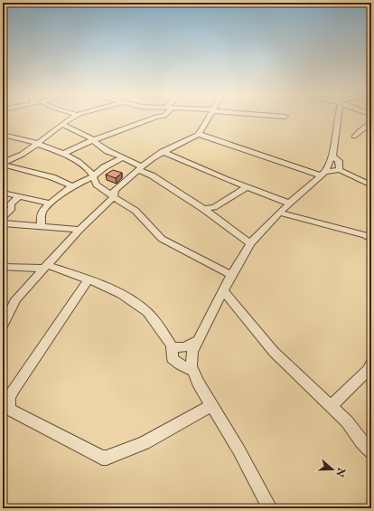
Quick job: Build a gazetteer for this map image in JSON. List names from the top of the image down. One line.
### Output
{"north":"right"}
